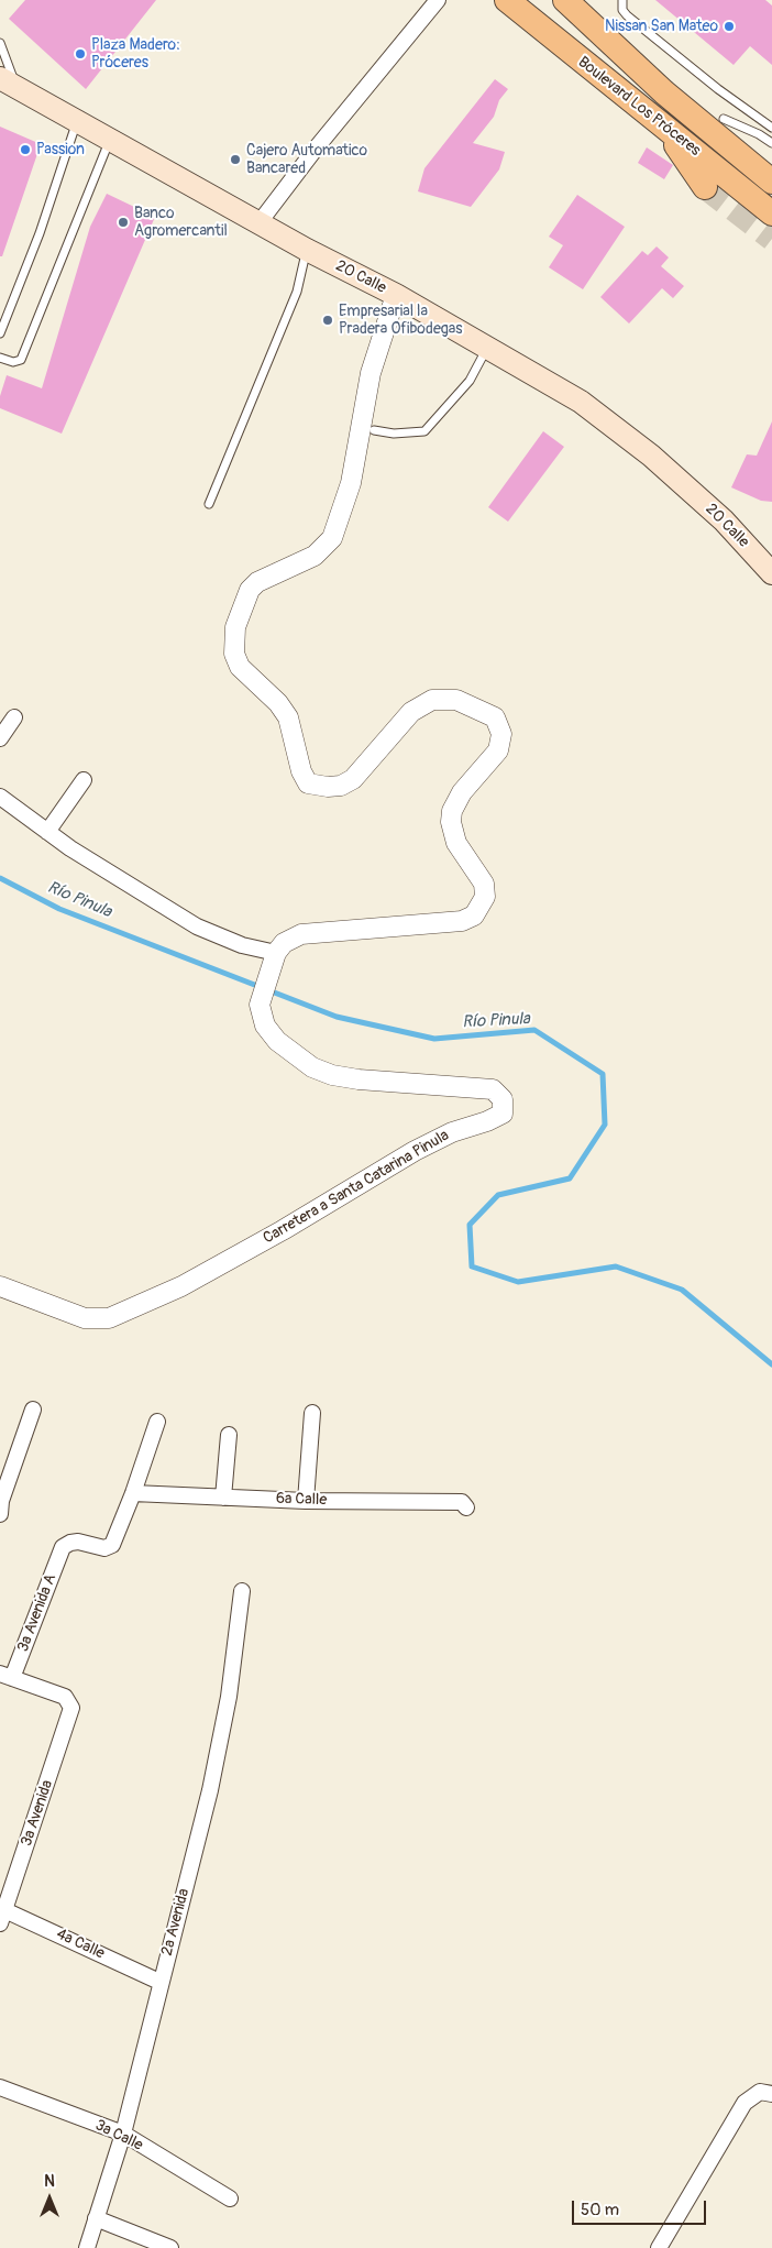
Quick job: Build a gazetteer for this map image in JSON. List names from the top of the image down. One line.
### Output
{"streets":{"highway":["Boulevard Los Próceres"],"main road":["20 Calle"],"street":["Carretera a Santa Catarina Pinula","6a Calle","3a Avenida A","3a Avenida","2a Avenida","4a Calle","3a Calle"]},"crossings":[["6a Calle","3a Avenida A"],["3a Avenida A","3a Avenida"],["3a Avenida","4a Calle"],["2a Avenida","4a Calle"],["2a Avenida","3a Calle"]],"water":["Río Pinula"],"places":["Nissan San Mateo","Plaza Madero: Próceres","Passion","Cajero Automatico Bancared","Banco Agromercantil","Empresarial la Pradera Ofibodegas"],"scale_bar":"50 m","north":"top"}
